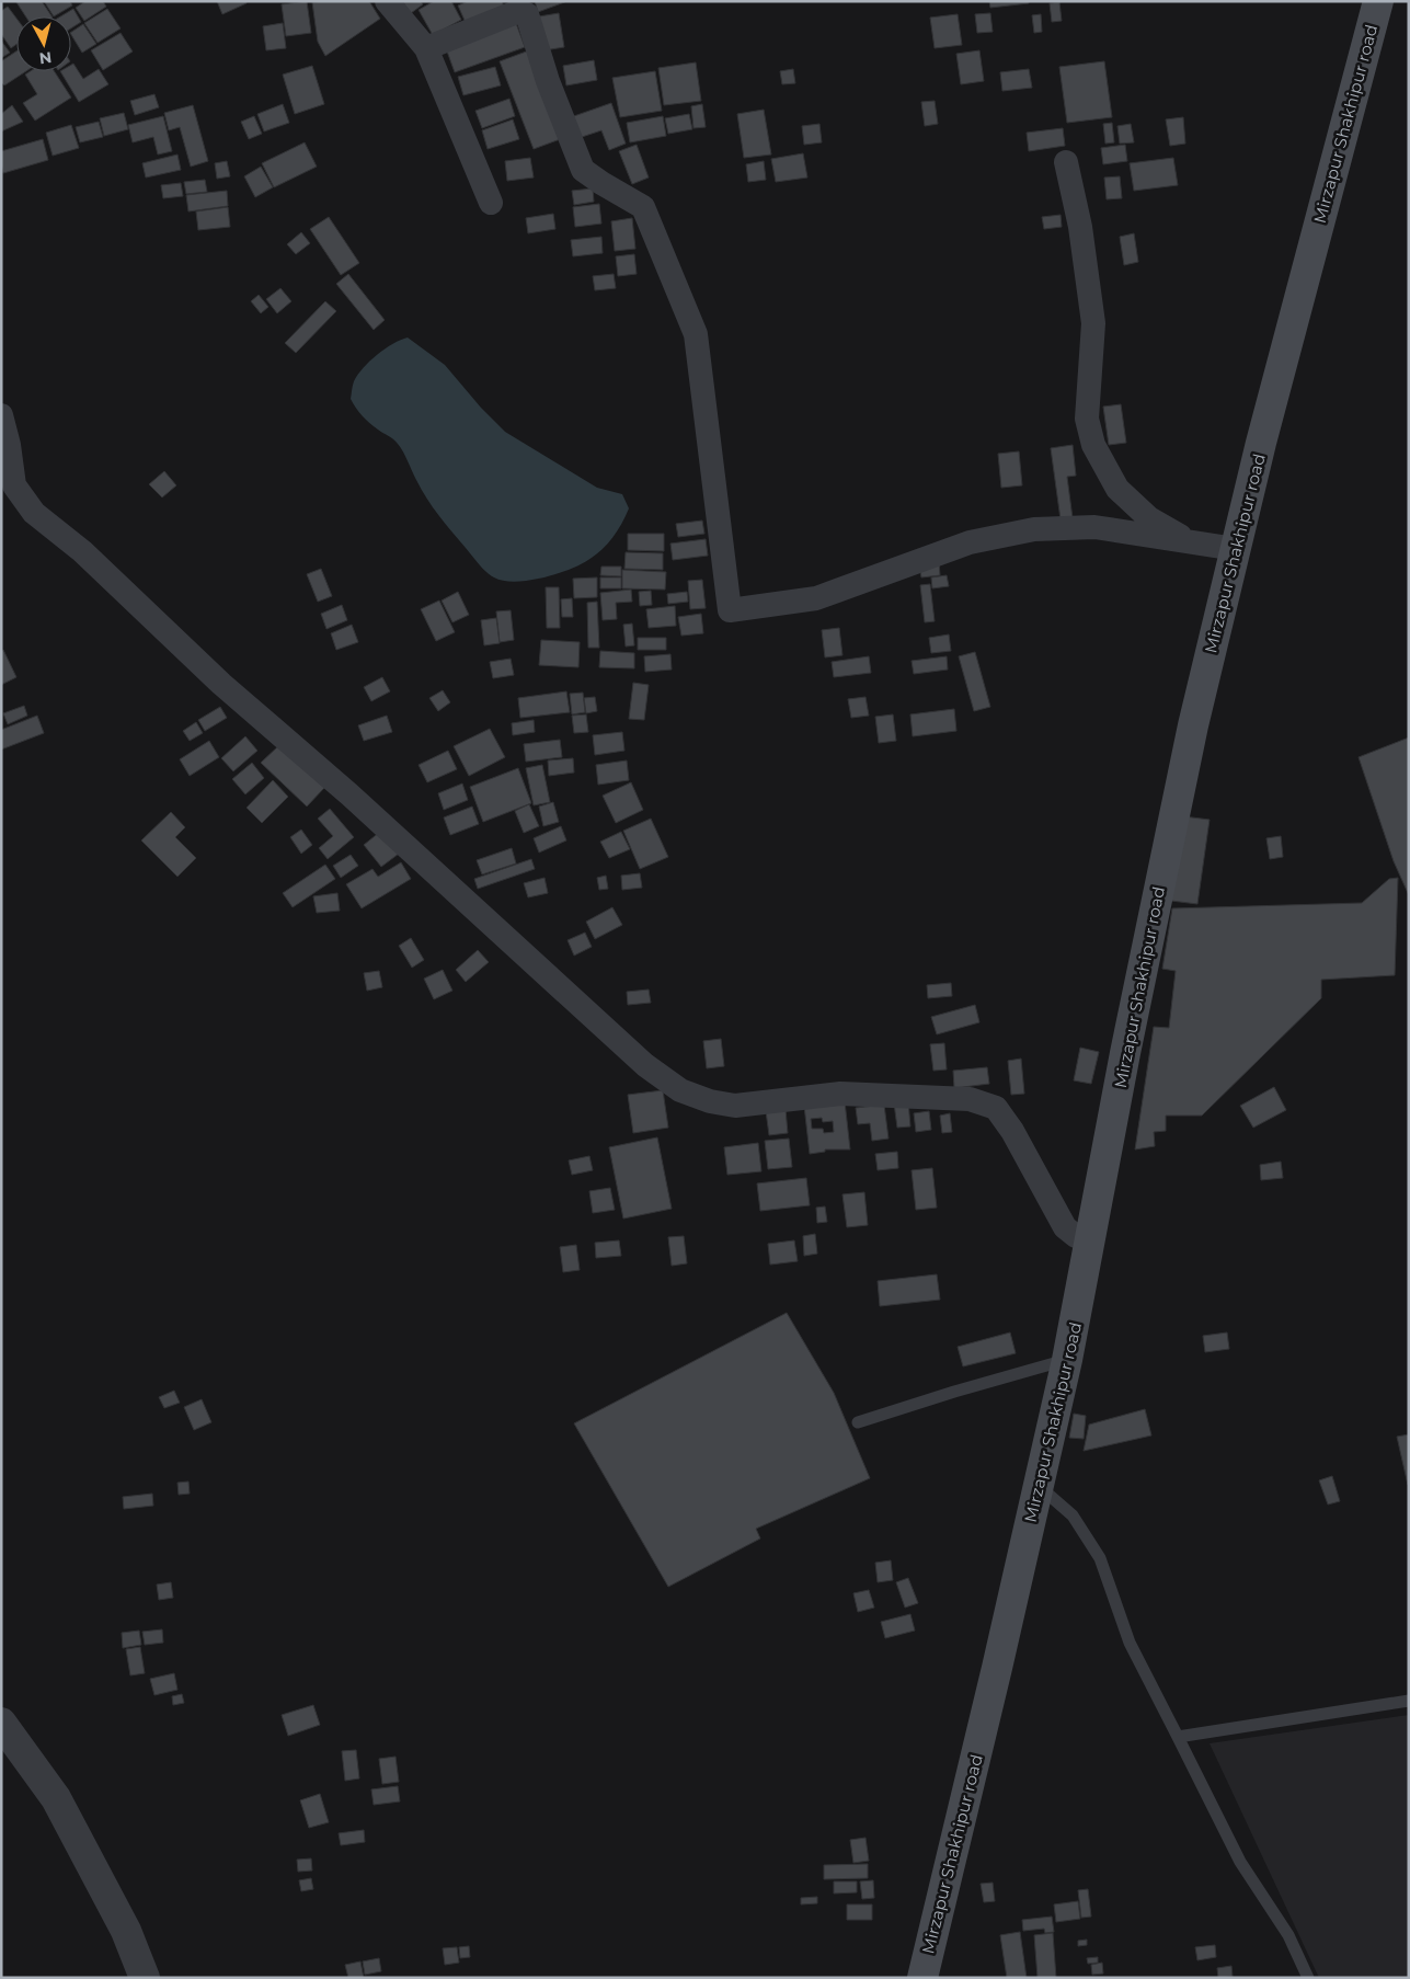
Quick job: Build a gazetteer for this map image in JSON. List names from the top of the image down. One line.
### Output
{"streets":{"main road":["Mirzapur Shakhipur road"]},"north":"bottom"}
